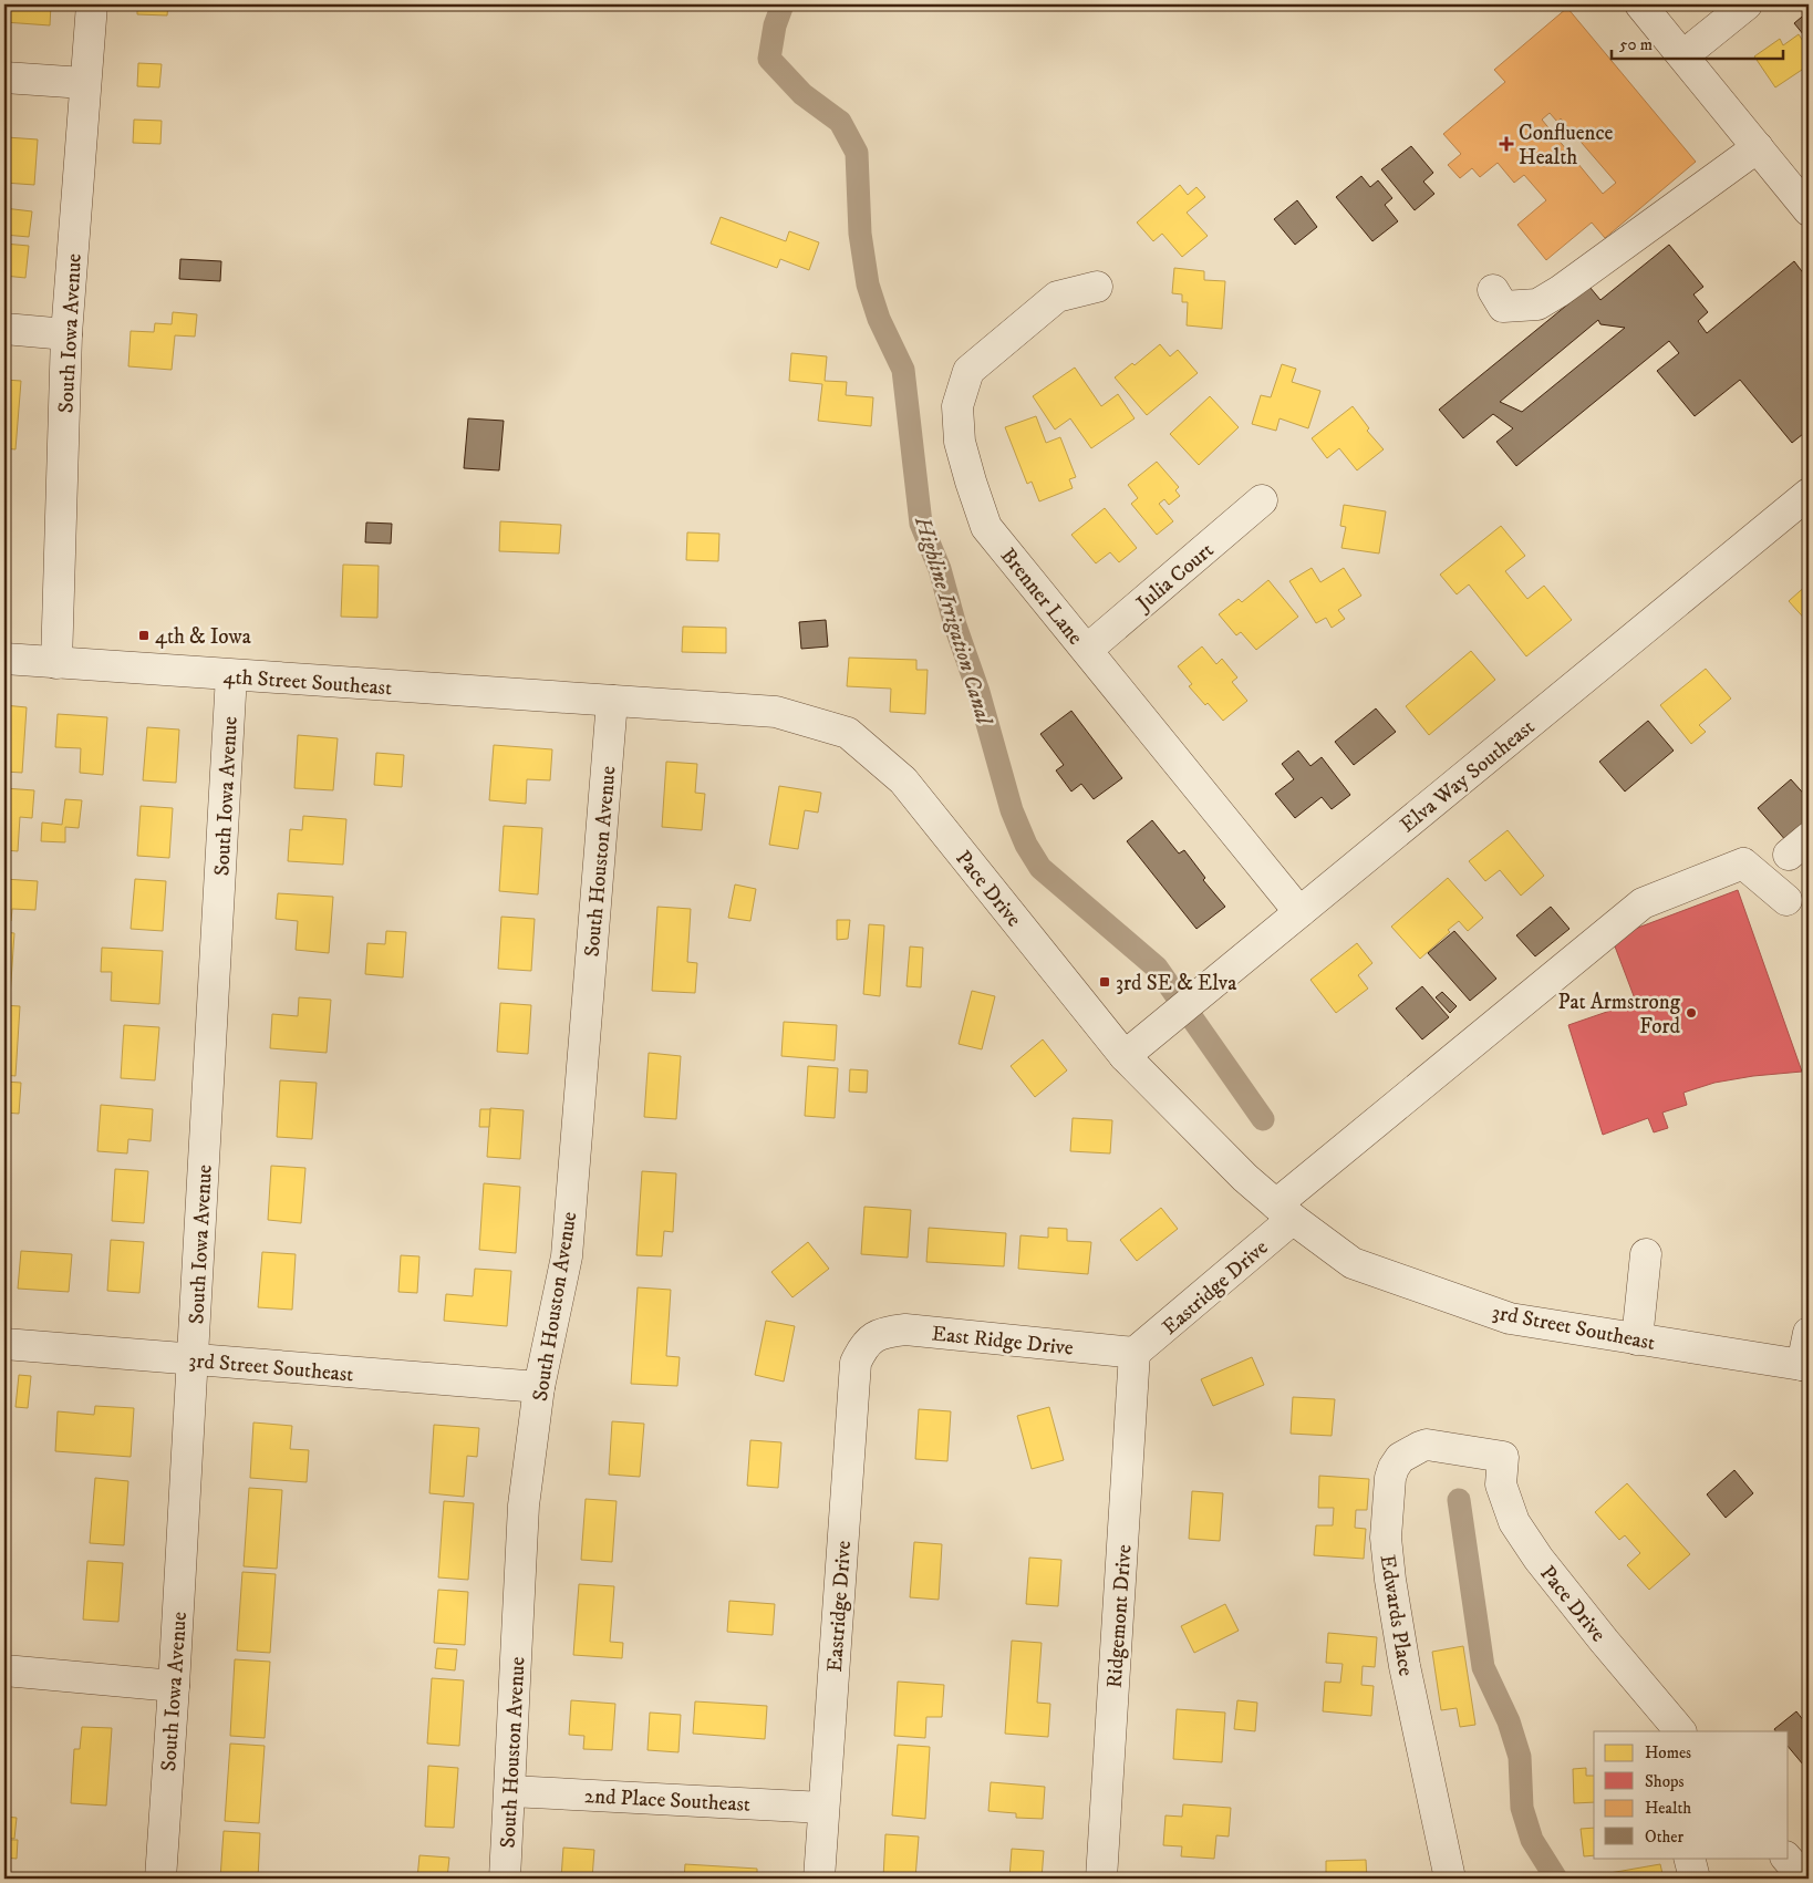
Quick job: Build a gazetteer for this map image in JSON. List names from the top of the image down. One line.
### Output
{"streets":{"street":["South Iowa Avenue","Julia Court","Brenner Lane","4th Street Southeast","Elva Way Southeast","South Houston Avenue","Pace Drive","Eastridge Drive","3rd Street Southeast","East Ridge Drive","Edwards Place","Ridgemont Drive","2nd Place Southeast"]},"crossings":[["South Iowa Avenue","4th Street Southeast"],["South Iowa Avenue","3rd Street Southeast"],["Julia Court","Brenner Lane"],["Brenner Lane","Elva Way Southeast"],["4th Street Southeast","South Houston Avenue"],["4th Street Southeast","Pace Drive"],["Elva Way Southeast","Pace Drive"],["South Houston Avenue","Pace Drive"],["South Houston Avenue","3rd Street Southeast"],["South Houston Avenue","2nd Place Southeast"],["Pace Drive","Eastridge Drive"],["Pace Drive","3rd Street Southeast"],["Pace Drive","Edwards Place"],["Eastridge Drive","3rd Street Southeast"],["Eastridge Drive","East Ridge Drive"],["Eastridge Drive","Ridgemont Drive"],["Eastridge Drive","2nd Place Southeast"],["East Ridge Drive","Ridgemont Drive"]],"water":["Highline Irrigation Canal"],"places":{"health":["Confluence Health"],"transit":["4th & Iowa","3rd SE & Elva"],"other":["Pat Armstrong Ford"]},"legend":["Homes","Shops","Health","Other"],"scale_bar":"50 m"}
